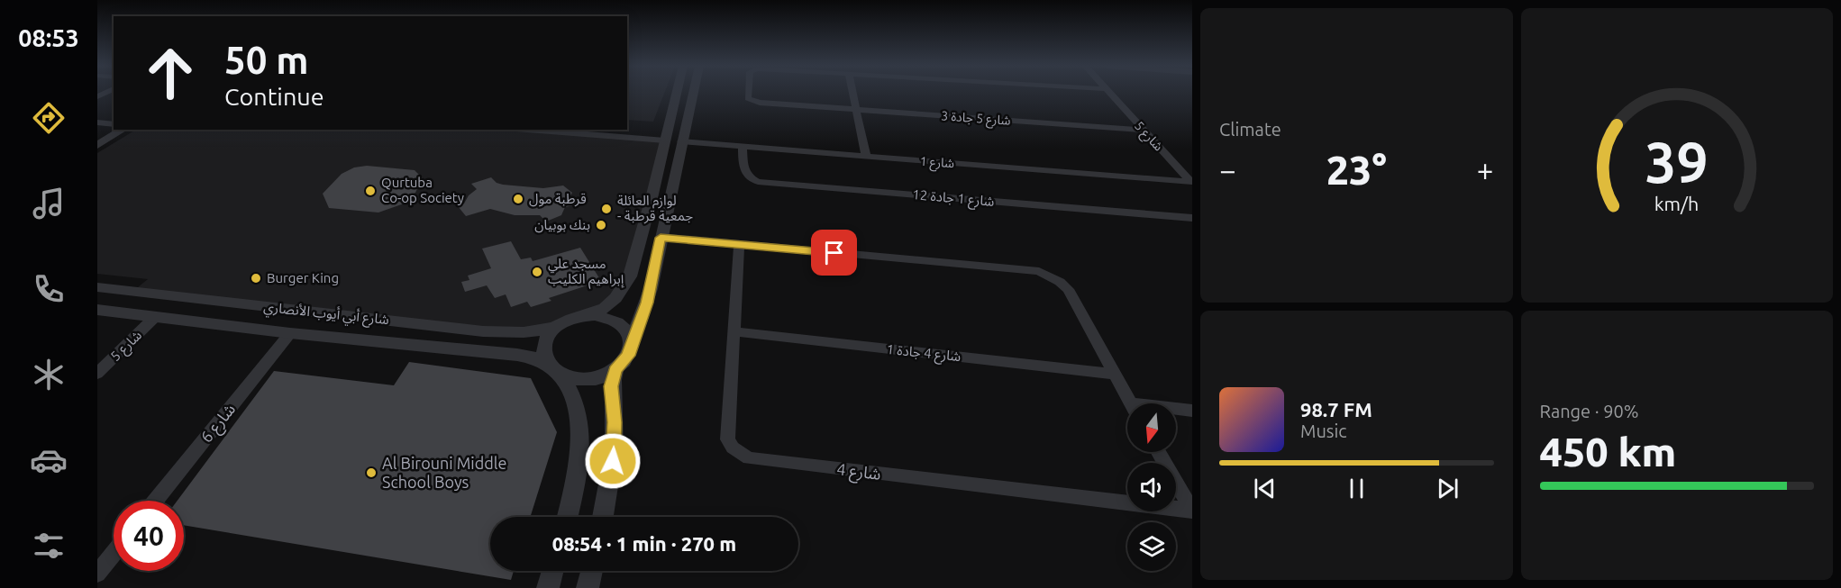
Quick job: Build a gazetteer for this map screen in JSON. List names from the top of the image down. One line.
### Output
{"streets":{"street":["شارع 5 جادة 3","شارع 5","شارع 1","شارع 1 جادة 12","شارع أبي أيوب الأنصاري","شارع 4 جادة 1","شارع 6","شارع 4"]},"crossings":[["شارع 5 جادة 3","شارع 5"],["شارع 5","شارع 1"],["شارع 5","شارع أبي أيوب الأنصاري"],["شارع 1","شارع 1 جادة 12"],["شارع أبي أيوب الأنصاري","شارع 6"],["شارع 4 جادة 1","شارع 4"]],"places":["Qurtuba Co-op Society","قرطبة مول","لوازم العائلة - جمعية قرطبة","بنك بوبيان","مسجد علي إبراهيم الكليب","Burger King","Al Birouni Middle School Boys"],"north":"bottom","page":{"tabs":"08:53","tile":["Climate",["Range · 90%","450 km"]],"turn":["50 m","Continue"],"heat":["−","23°","+"],"song":["98.7 FM","Music"],"limit":"40","trip":"08:54 · 1 min · 270 m","gauge":["39","km/h"]}}
